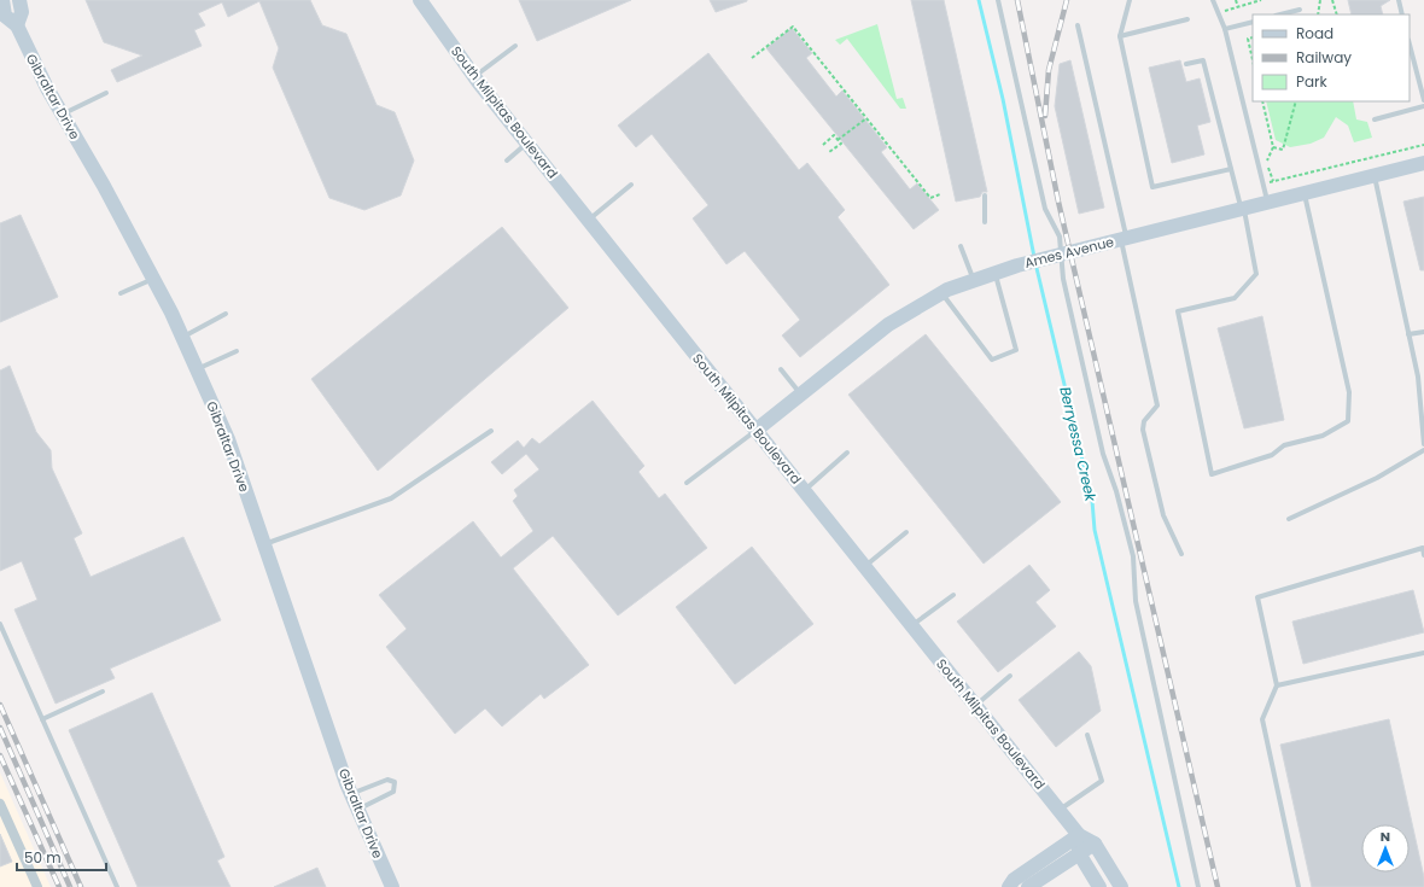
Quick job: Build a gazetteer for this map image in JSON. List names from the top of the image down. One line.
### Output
{"streets":{"street":["Gibraltar Drive","South Milpitas Boulevard","Ames Avenue"]},"crossings":[["South Milpitas Boulevard","Ames Avenue"]],"water":["Berryessa Creek"],"legend":["Road","Railway","Park"],"scale_bar":"50 m","north":"top"}
